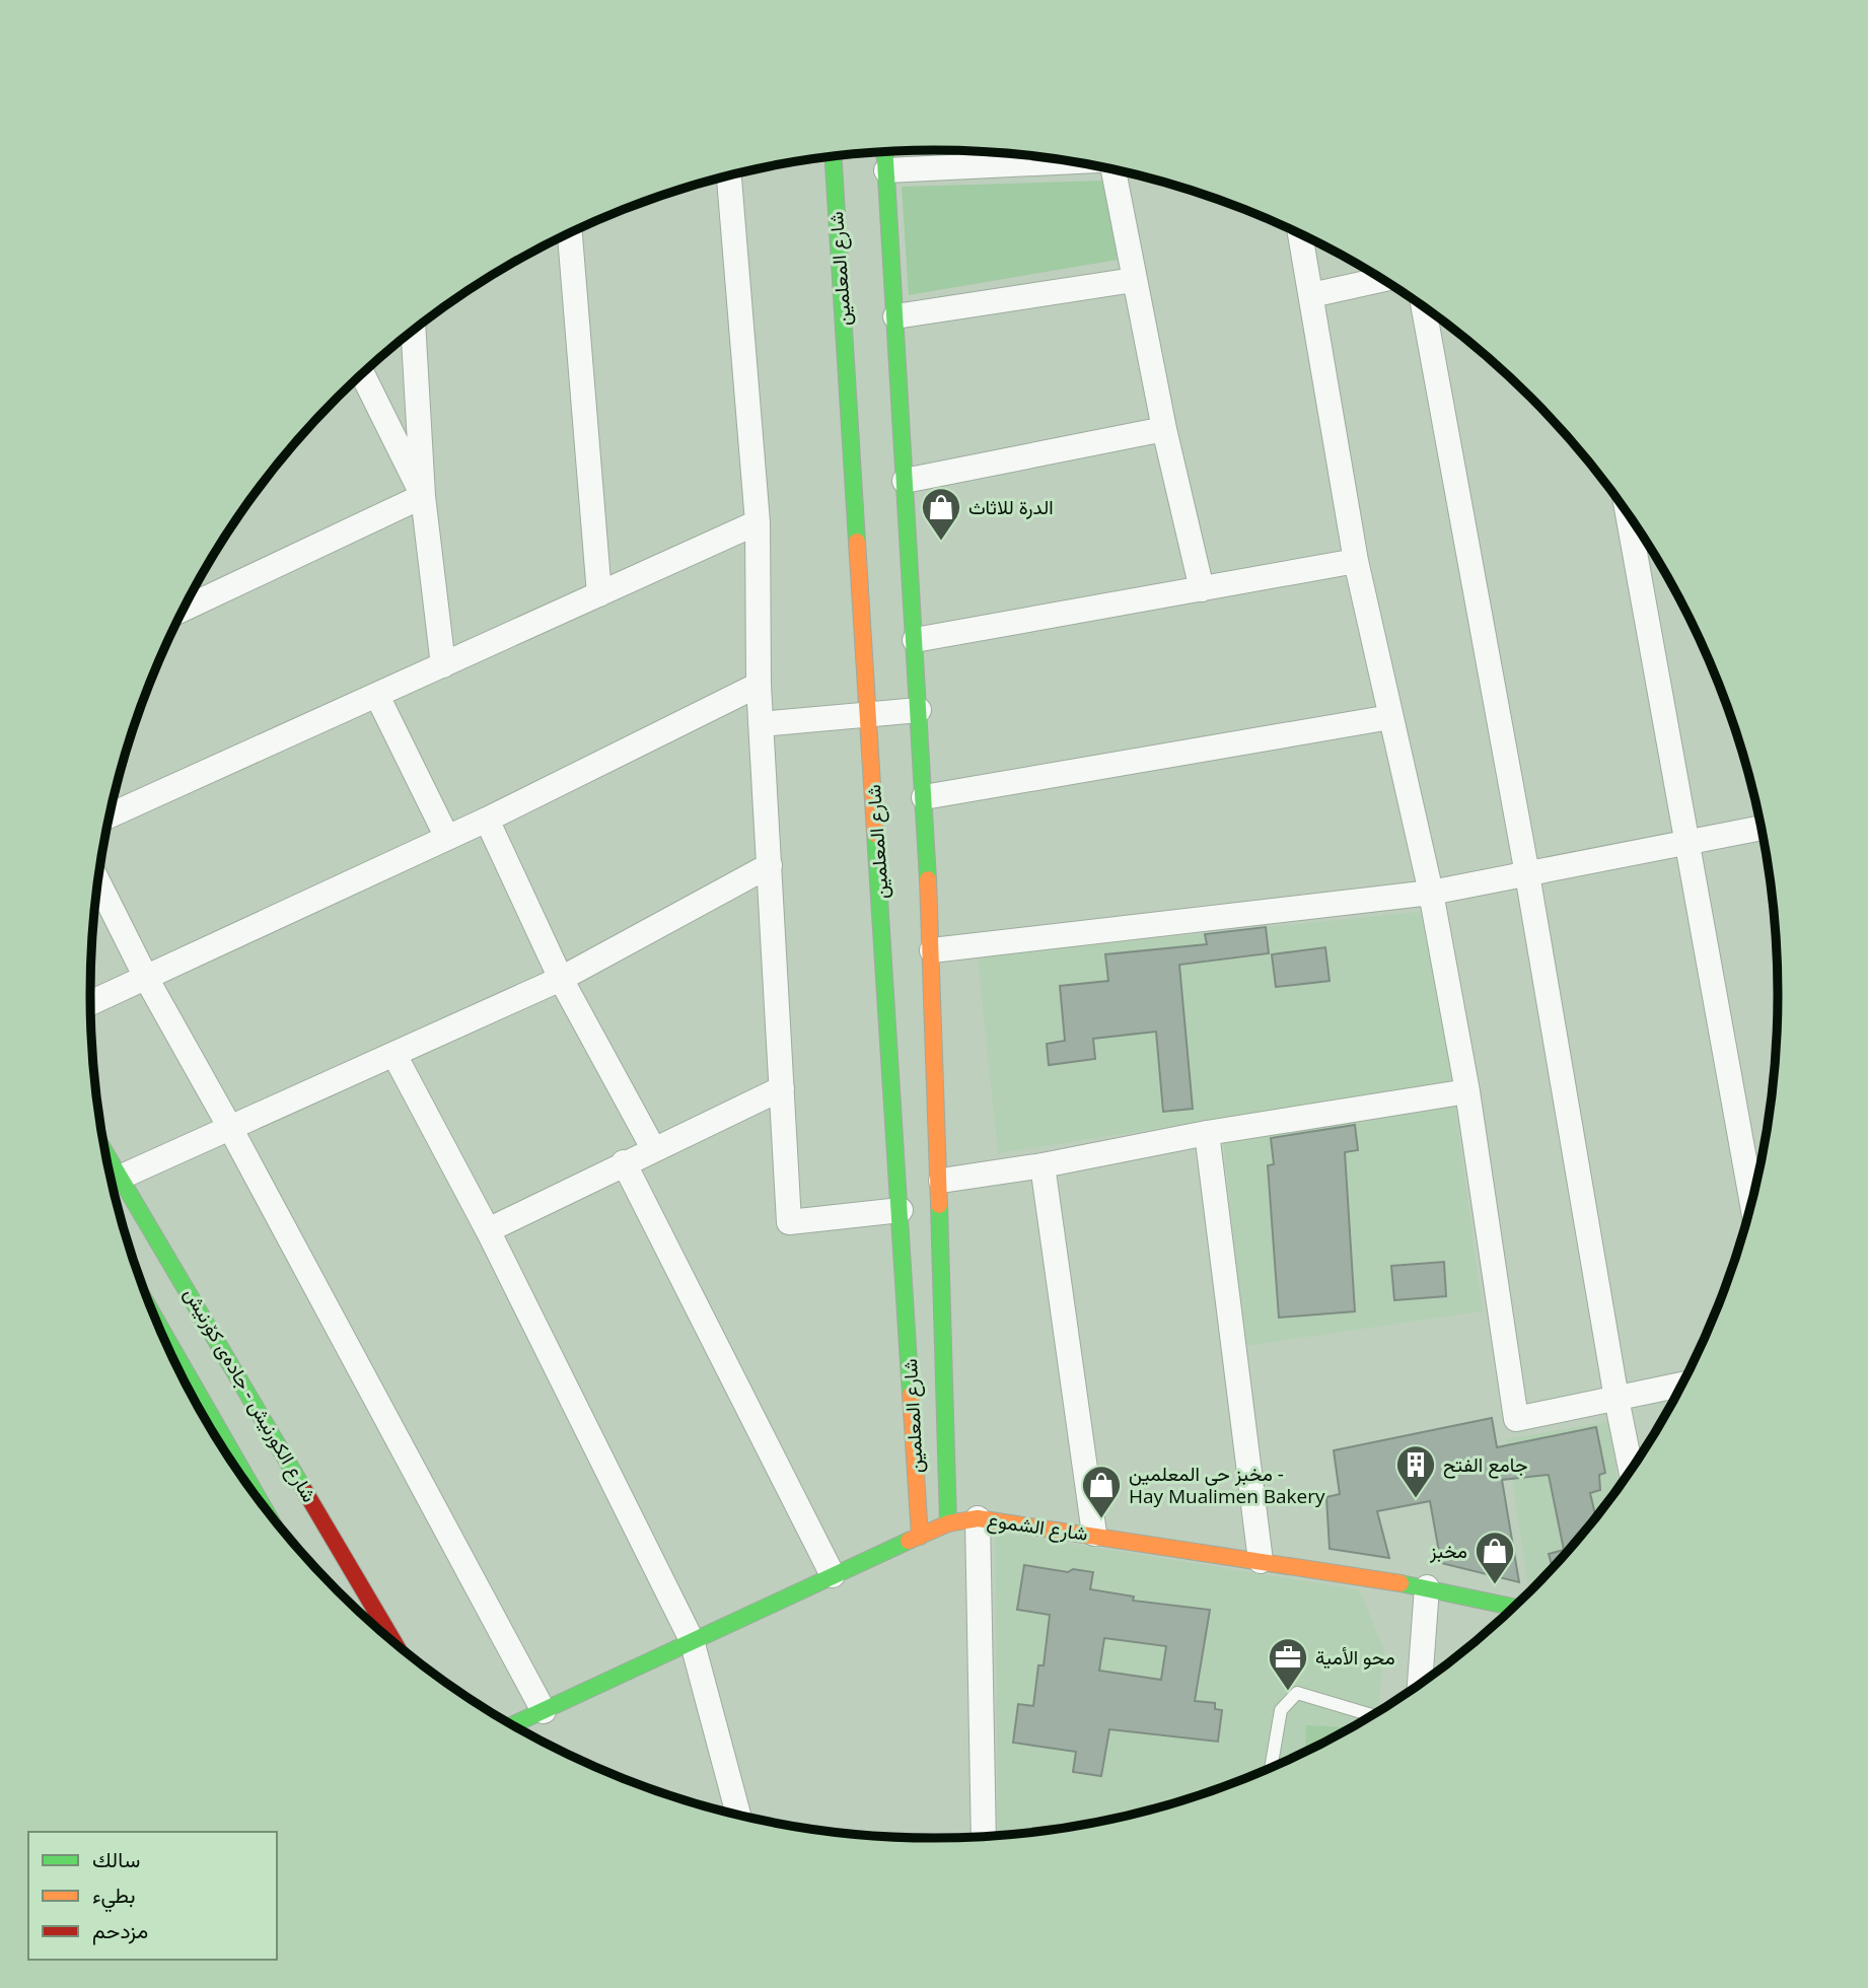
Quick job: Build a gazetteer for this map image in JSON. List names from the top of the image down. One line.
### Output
{"streets":{"street":["شارع المعلمين","شارع الكورنيش - جادەی کۆرنیش","شارع الشموع"]},"crossings":[["شارع المعلمين","شارع الشموع"]],"places":{"shop":["الدرة للاثاث","مخبز حي المعلمين - Hay Mualimen Bakery","مخبز"],"building":["جامع الفتح"],"office":["محو الأمية"]},"legend":["سالك","بطيء","مزدحم"]}
